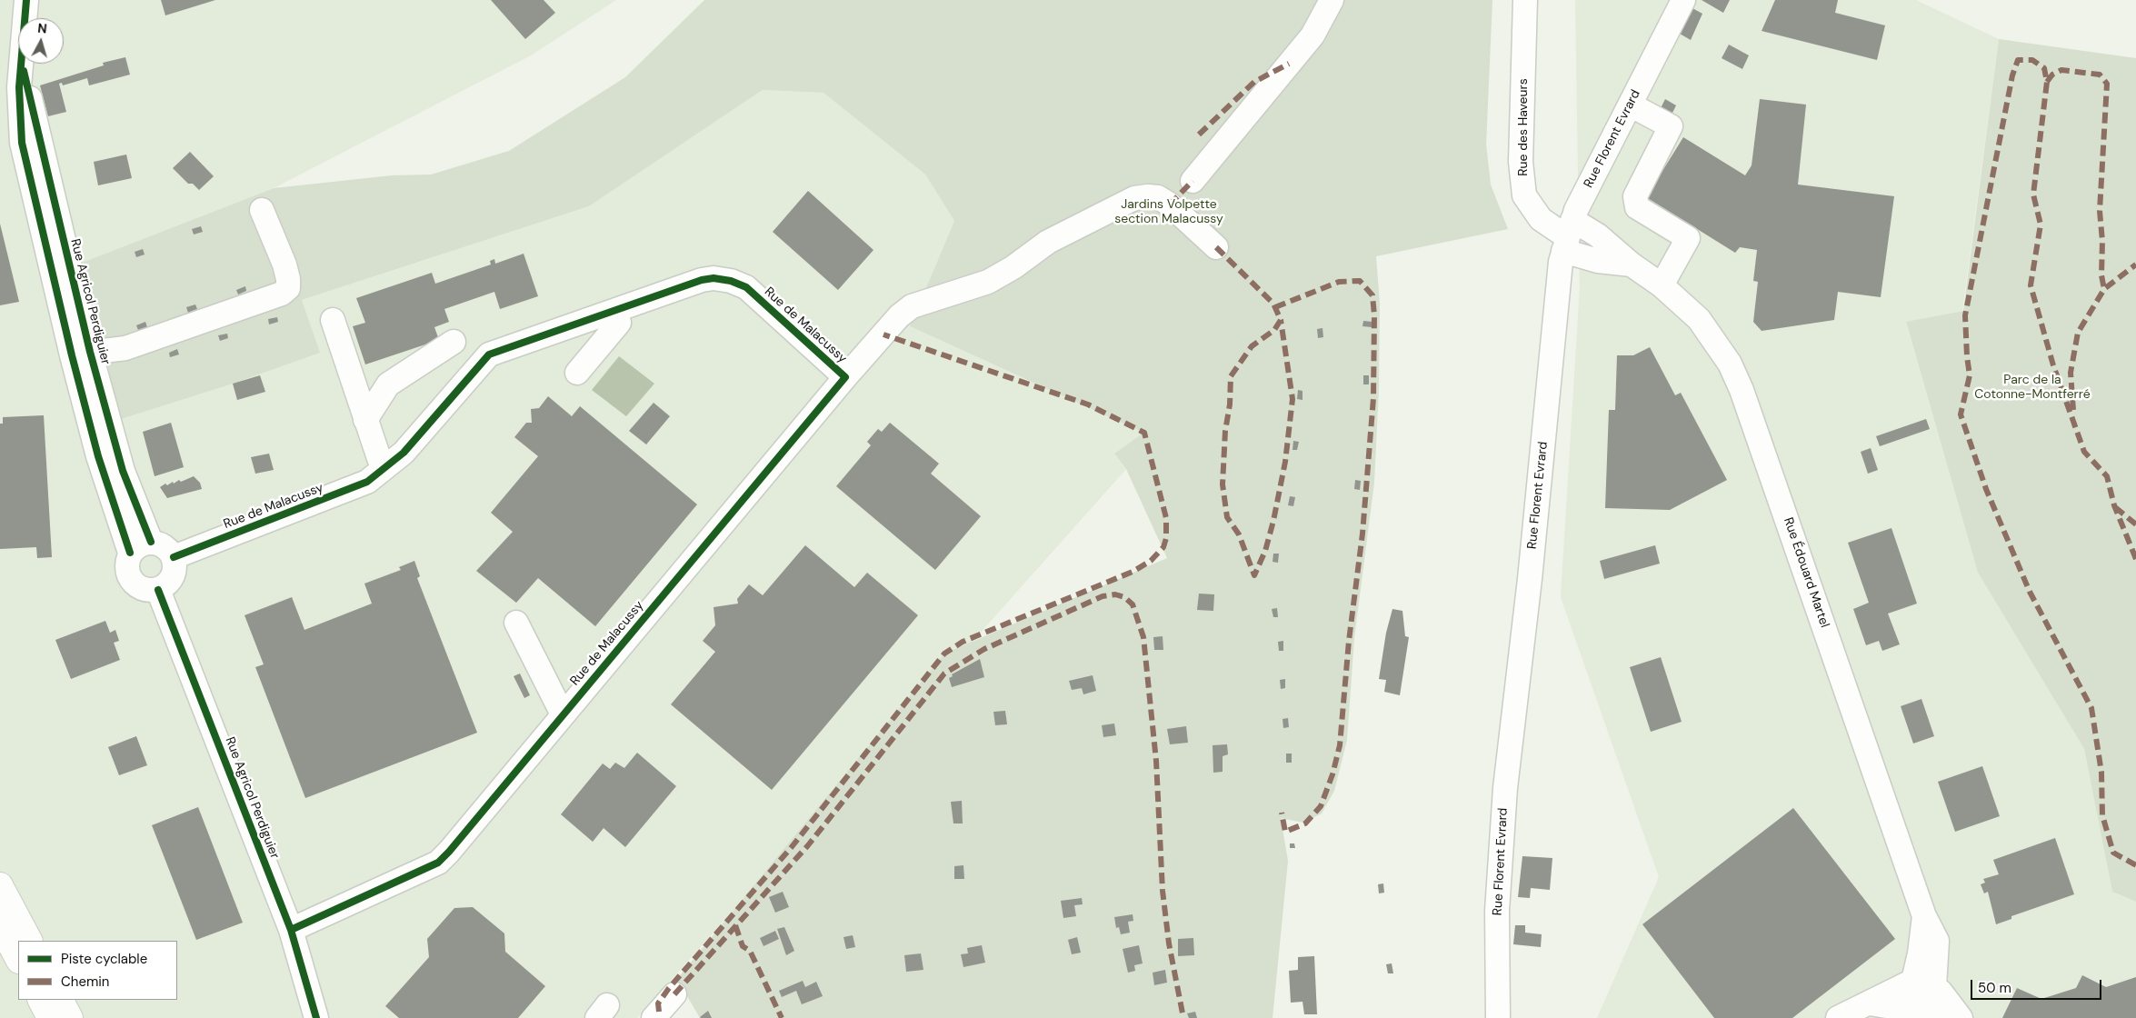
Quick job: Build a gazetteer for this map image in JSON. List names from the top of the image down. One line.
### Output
{"streets":{"street":["Rue des Haveurs","Rue Florent Evrard","Rue Agricol Perdiguier","Rue de Malacussy","Rue Édouard Martel"]},"crossings":[["Rue des Haveurs","Rue Florent Evrard"],["Rue des Haveurs","Rue Édouard Martel"],["Rue Florent Evrard","Rue Édouard Martel"],["Rue Agricol Perdiguier","Rue de Malacussy"]],"parks":["Jardins Volpette section Malacussy","Parc de la Cotonne-Montferré"],"legend":["Piste cyclable","Chemin"],"scale_bar":"50 m","north":"top"}
